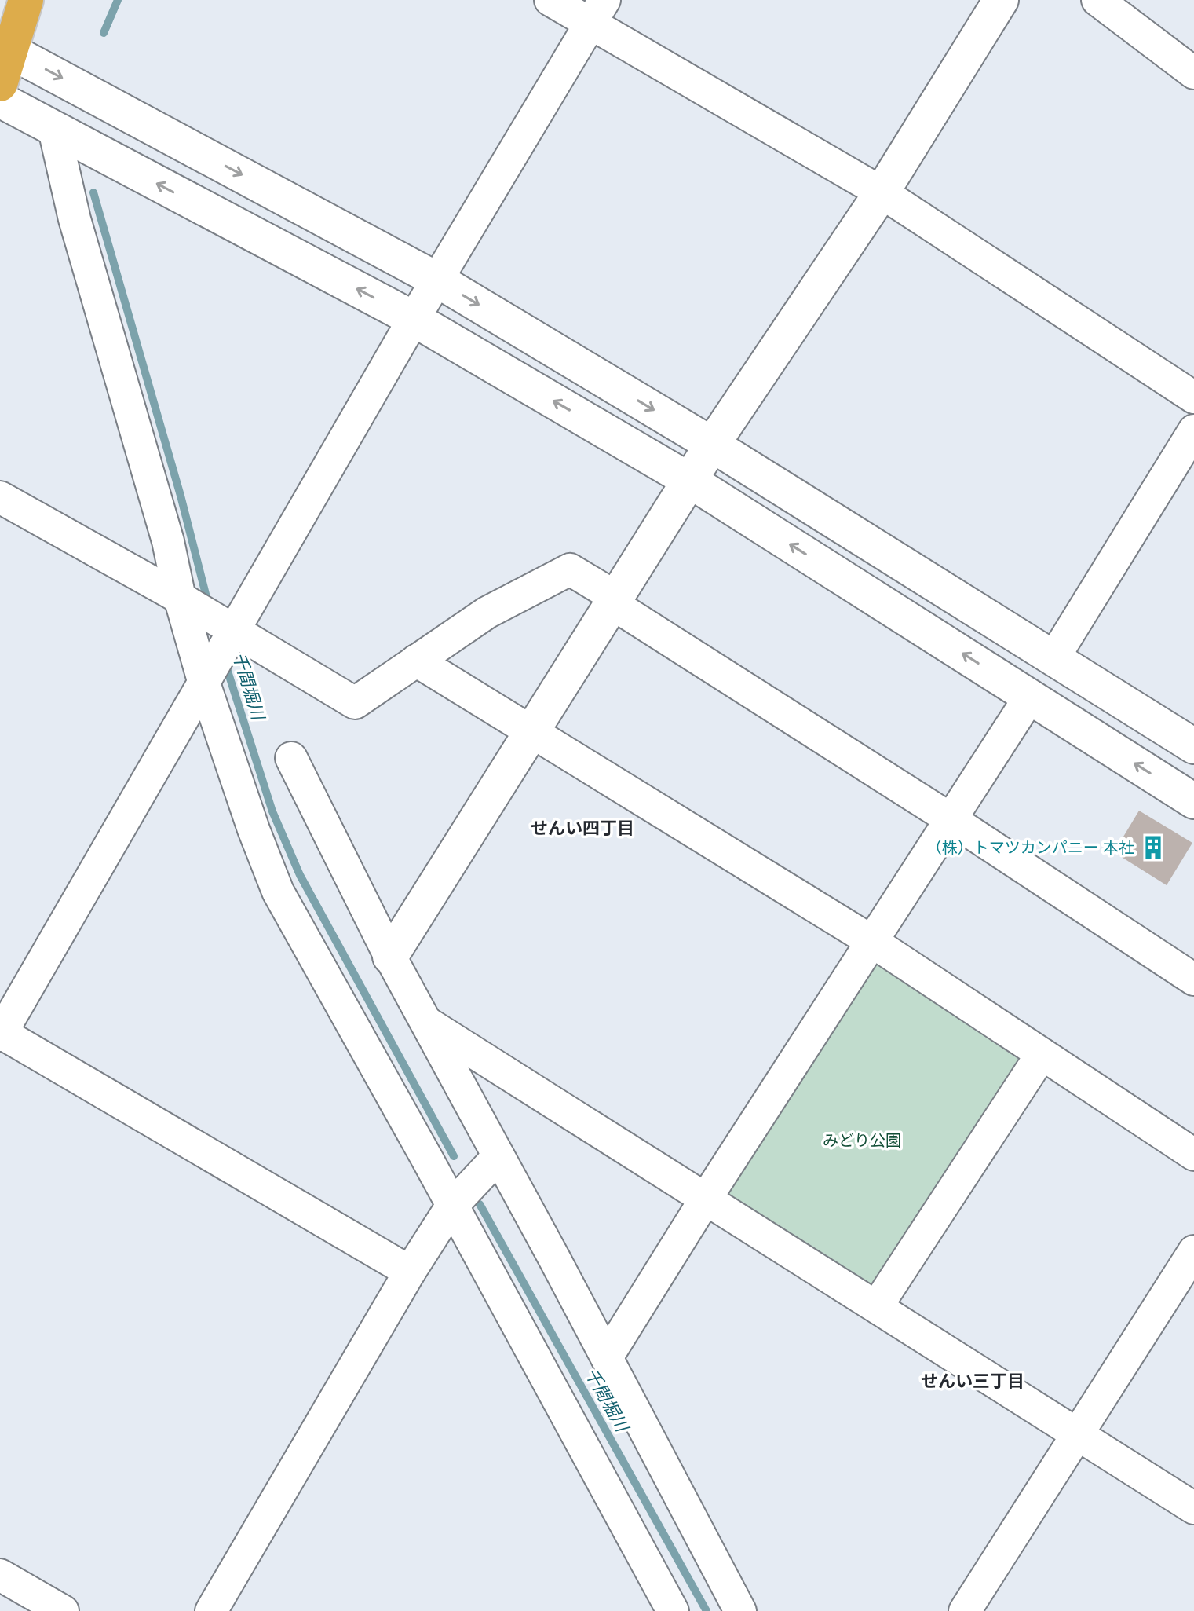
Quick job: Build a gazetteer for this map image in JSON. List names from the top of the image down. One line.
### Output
{"districts":["せんい四丁目","せんい三丁目"],"water":["千間堀川"],"parks":["みどり公園"],"places":{"building":["（株）トマツカンパニー 本社"]}}
